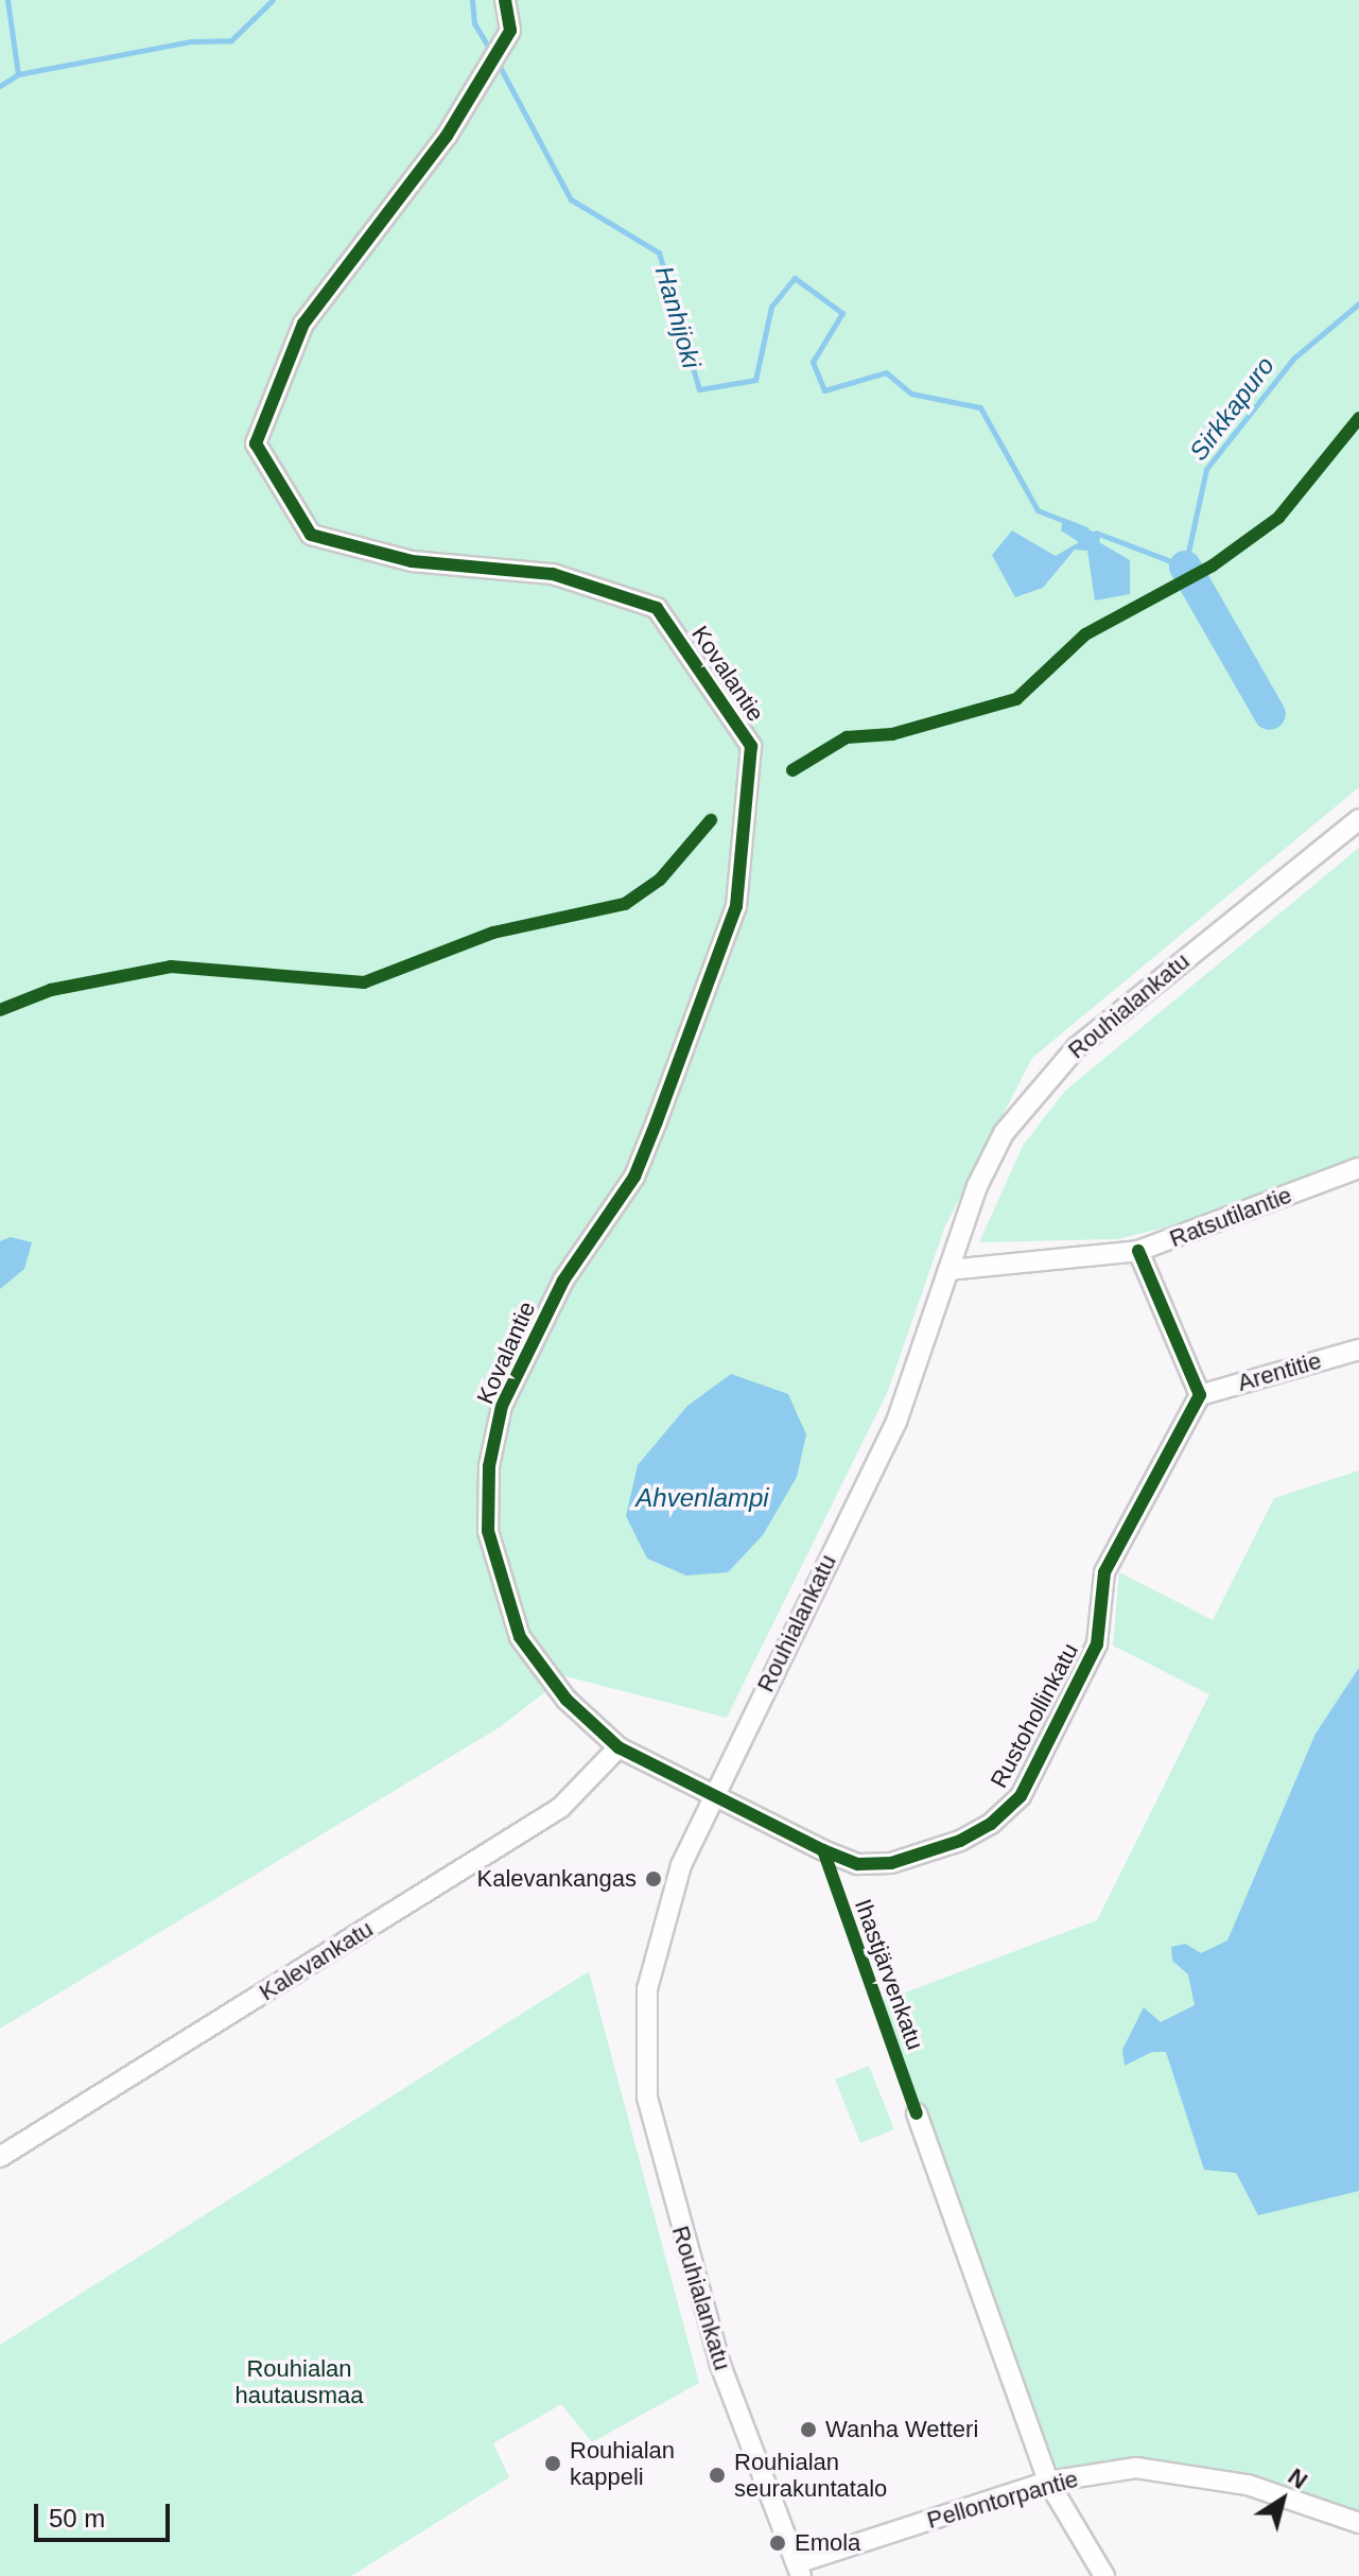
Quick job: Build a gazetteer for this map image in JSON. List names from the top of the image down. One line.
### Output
{"streets":{"street":["Kovalantie","Rouhialankatu","Ratsutilantie","Arentitie","Rustohollinkatu","Kalevankatu","Pellontorpantie"],"cycle path":["Ihastjärvenkatu"]},"crossings":[["Kovalantie","Rouhialankatu"],["Kovalantie","Rustohollinkatu"],["Kovalantie","Kalevankatu"],["Rouhialankatu","Ratsutilantie"],["Rouhialankatu","Rustohollinkatu"],["Rouhialankatu","Pellontorpantie"],["Arentitie","Rustohollinkatu"]],"water":["Hanhijoki","Sirkkapuro","Ahvenlampi"],"parks":["Rouhialan hautausmaa"],"places":["Kalevankangas","Wanha Wetteri","Rouhialan kappeli","Rouhialan seurakuntatalo","Emola"],"scale_bar":"50 m","north":"top right"}
